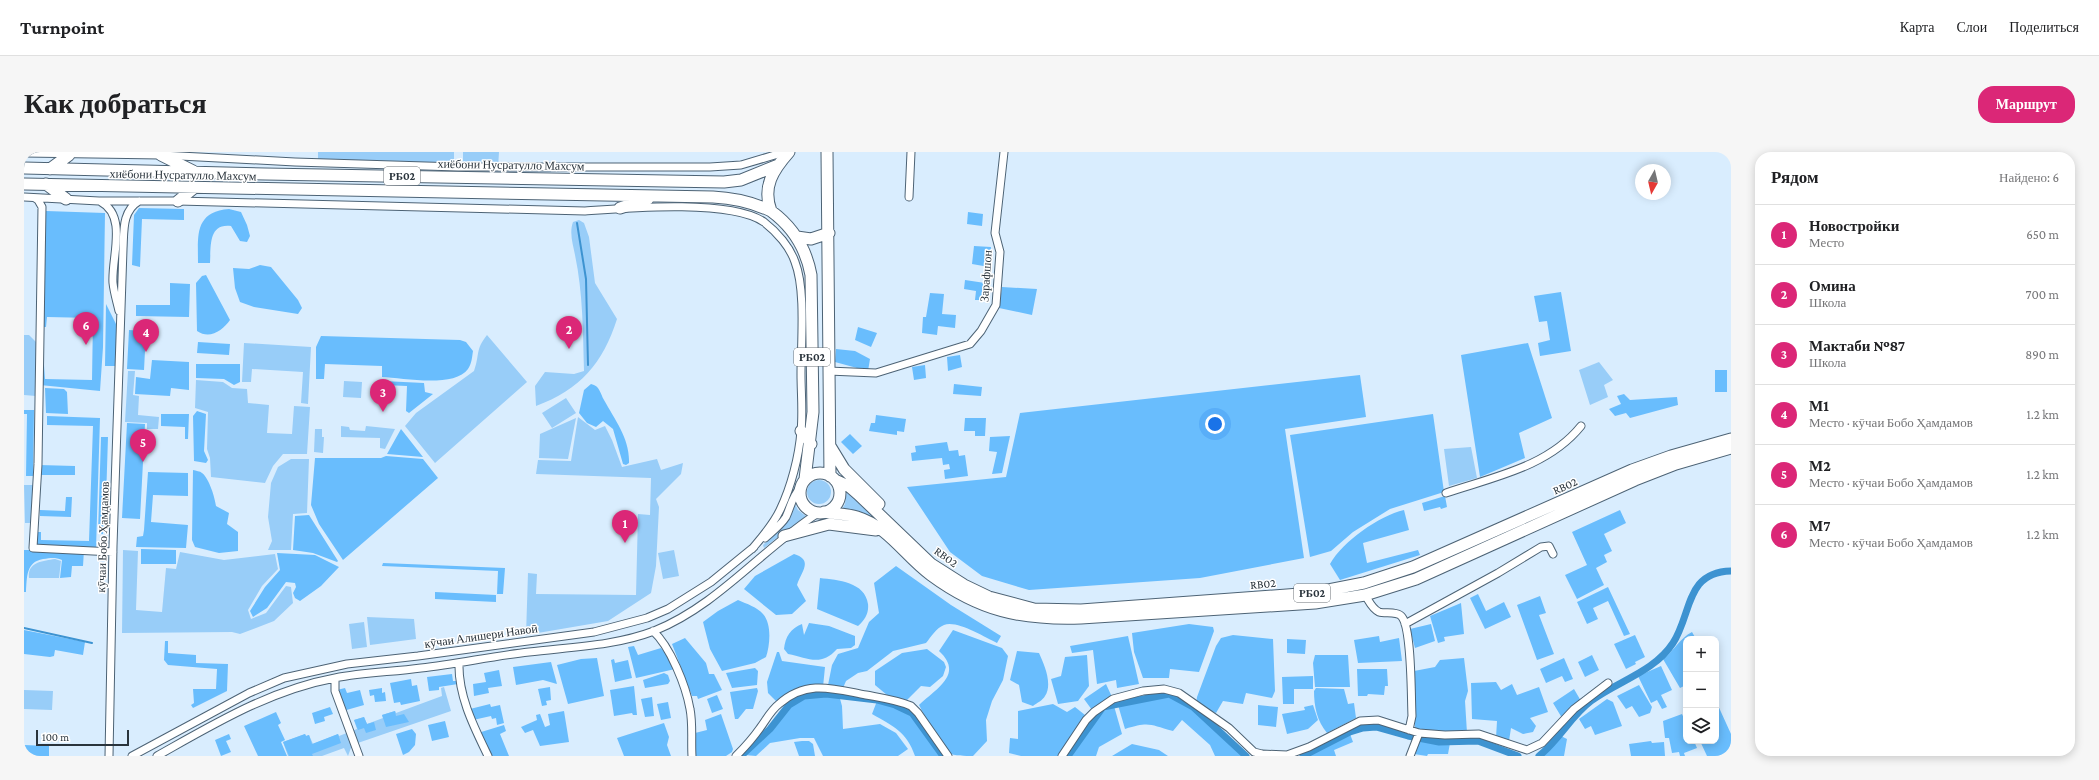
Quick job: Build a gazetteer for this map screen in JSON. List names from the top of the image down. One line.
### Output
{"streets":{"highway":["хиёбони Нусратулло Махсум","РБ02","RB02"],"street":["Зарафшон","кӯчаи Бобо Ҳамдамов","кӯчаи Алишери Навоӣ"]},"crossings":[["хиёбони Нусратулло Махсум","РБ02"],["РБ02","Зарафшон"],["РБ02","RB02"],["РБ02","кӯчаи Алишери Навоӣ"]],"scale_bar":"100 m","north":"bottom","page":{"header":"Turnpoint","nav":["Карта","Слои","Поделиться"],"buttons":"Маршрут","title":"Как добраться","heading":["Рядом","Найдено: 6"],"list":[{"mark":"1","name":"Новостройки","note":"Место","value":"650 m"},{"mark":"2","name":"Омина","note":"Школа","value":"700 m"},{"mark":"3","name":"Мактаби №87","note":"Школа","value":"890 m"},{"mark":"4","name":"М1","note":"Место · кӯчаи Бобо Ҳамдамов","value":"1.2 km"},{"mark":"5","name":"М2","note":"Место · кӯчаи Бобо Ҳамдамов","value":"1.2 km"},{"mark":"6","name":"М7","note":"Место · кӯчаи Бобо Ҳамдамов","value":"1.2 km"}],"pins":["6","2","4","3","5","1"],"map_buttons":["+","−"],"scale":"100 m"}}
